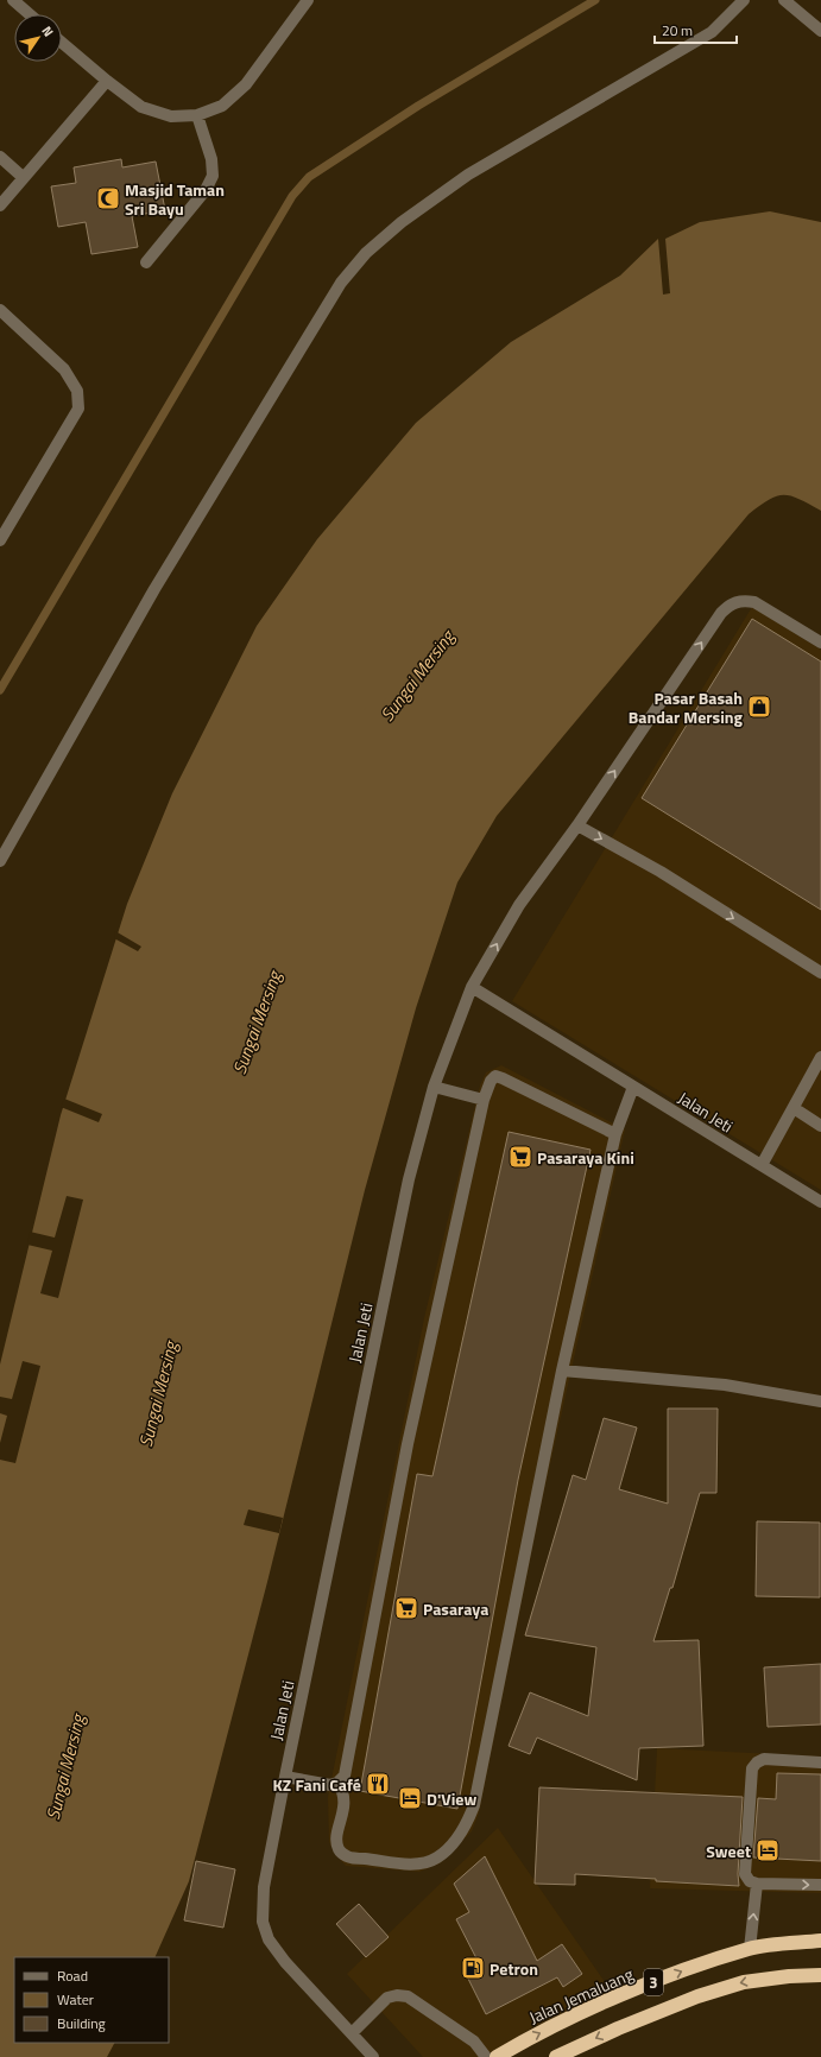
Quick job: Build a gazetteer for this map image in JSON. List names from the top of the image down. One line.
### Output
{"streets":{"highway":["3","Jalan Jemaluang"],"street":["Jalan Jeti"]},"water":["Sungai Mersing"],"places":{"mosque":["Masjid Taman Sri Bayu"],"shop":["Pasar Basah Bandar Mersing"],"supermarket":["Pasaraya Kini","Pasaraya"],"restaurant":["KZ Fani Café"],"hotel":["D'View","Sweet"],"fuel station":["Petron"]},"legend":["Road","Water","Building"],"scale_bar":"20 m","north":"top right"}
